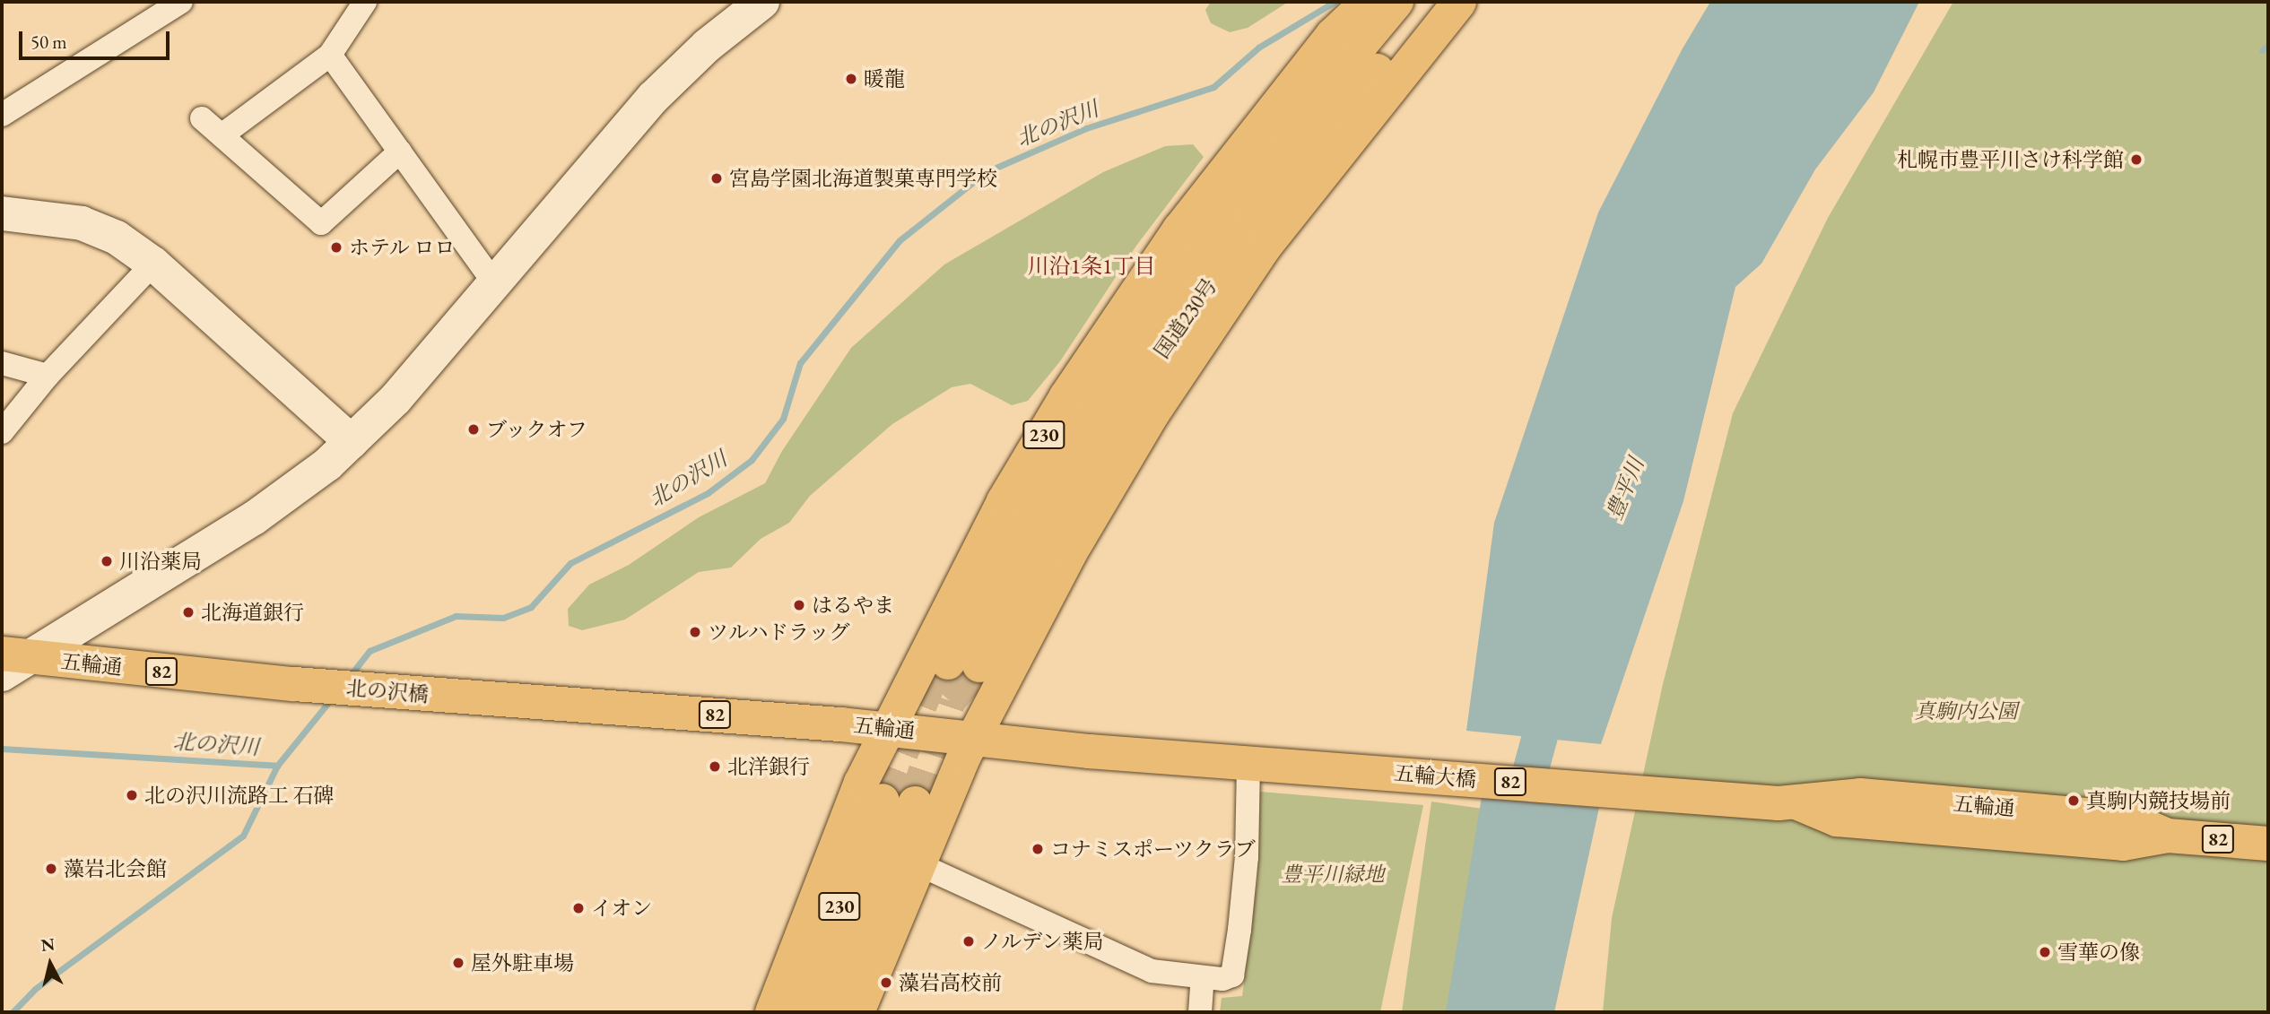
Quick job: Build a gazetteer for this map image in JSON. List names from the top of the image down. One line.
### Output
{"streets":{"main road":["国道230号","230","五輪通","82","北の沢橋","五輪大橋"]},"crossings":[["230","五輪通"],["五輪通","北の沢橋"],["五輪通","五輪大橋"]],"districts":["川沿1条1丁目"],"water":["北の沢川","豊平川"],"parks":["真駒内公園","豊平川緑地"],"places":["暖龍","札幌市豊平川さけ科学館","宮島学園北海道製菓専門学校","ホテル ロロ","ブックオフ","川沿薬局","はるやま","北海道銀行","ツルハドラッグ","北洋銀行","北の沢川流路工 石碑","真駒内競技場前","コナミスポーツクラブ","藻岩北会館","イオン","ノルデン薬局","雪華の像","屋外駐車場","藻岩高校前"],"scale_bar":"50 m","north":"top"}
